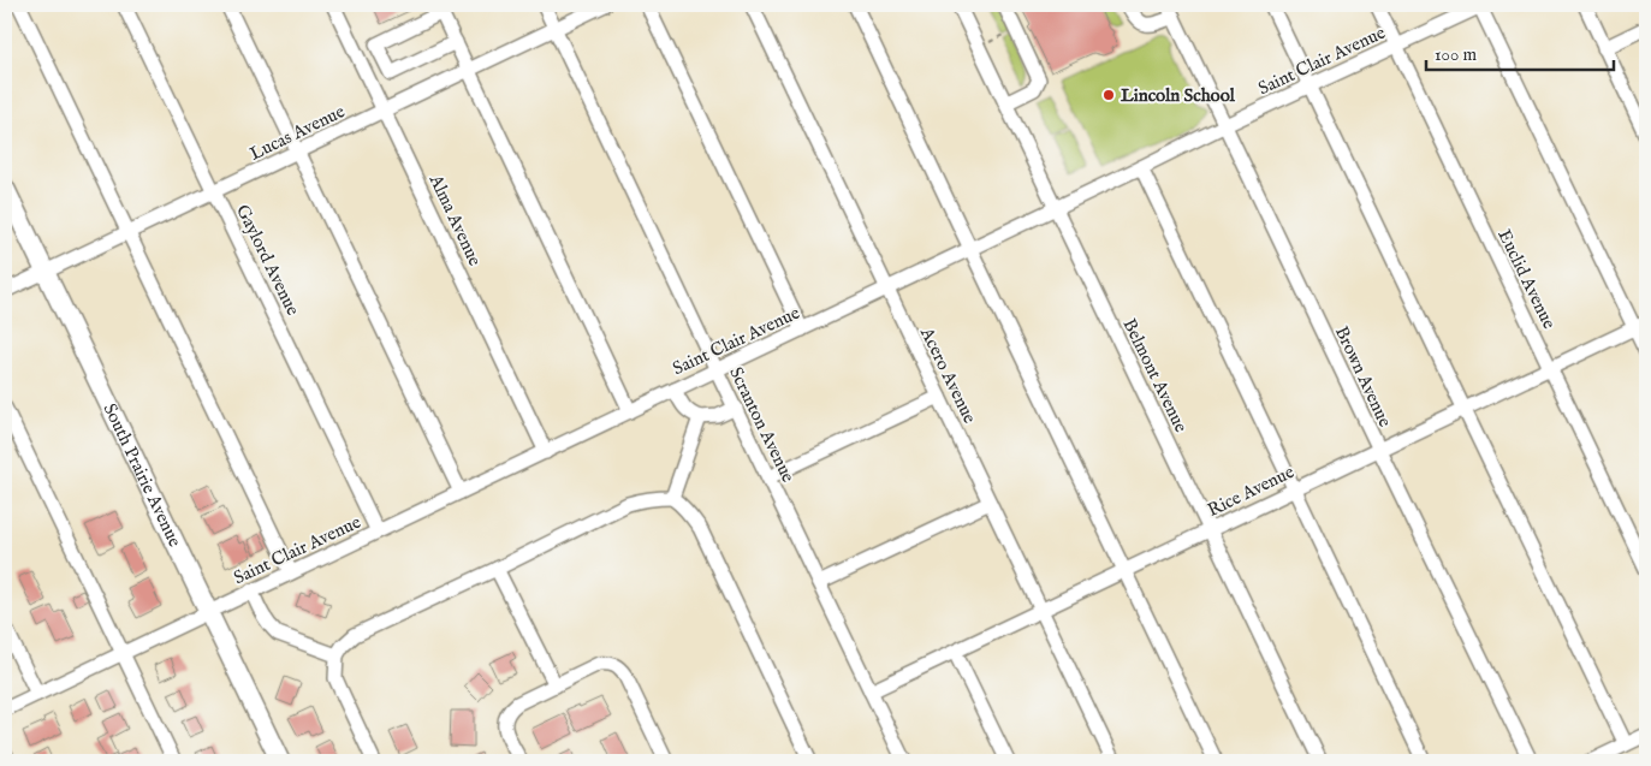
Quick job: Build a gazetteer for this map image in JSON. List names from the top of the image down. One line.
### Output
{"streets":{"main road":["South Prairie Avenue"],"street":["Saint Clair Avenue","Lucas Avenue","Alma Avenue","Gaylord Avenue","Euclid Avenue","Acero Avenue","Belmont Avenue","Brown Avenue","Scranton Avenue","Rice Avenue"]},"crossings":[["Saint Clair Avenue","Alma Avenue"],["Saint Clair Avenue","Gaylord Avenue"],["Saint Clair Avenue","Euclid Avenue"],["Saint Clair Avenue","Acero Avenue"],["Saint Clair Avenue","Belmont Avenue"],["Saint Clair Avenue","Brown Avenue"],["Saint Clair Avenue","Scranton Avenue"],["Saint Clair Avenue","South Prairie Avenue"],["Lucas Avenue","Alma Avenue"],["Lucas Avenue","Gaylord Avenue"],["Lucas Avenue","Scranton Avenue"],["Lucas Avenue","South Prairie Avenue"],["Euclid Avenue","Rice Avenue"],["Acero Avenue","Rice Avenue"],["Belmont Avenue","Rice Avenue"],["Brown Avenue","Rice Avenue"],["Scranton Avenue","Rice Avenue"]],"places":["Lincoln School"],"scale_bar":"100 m"}
